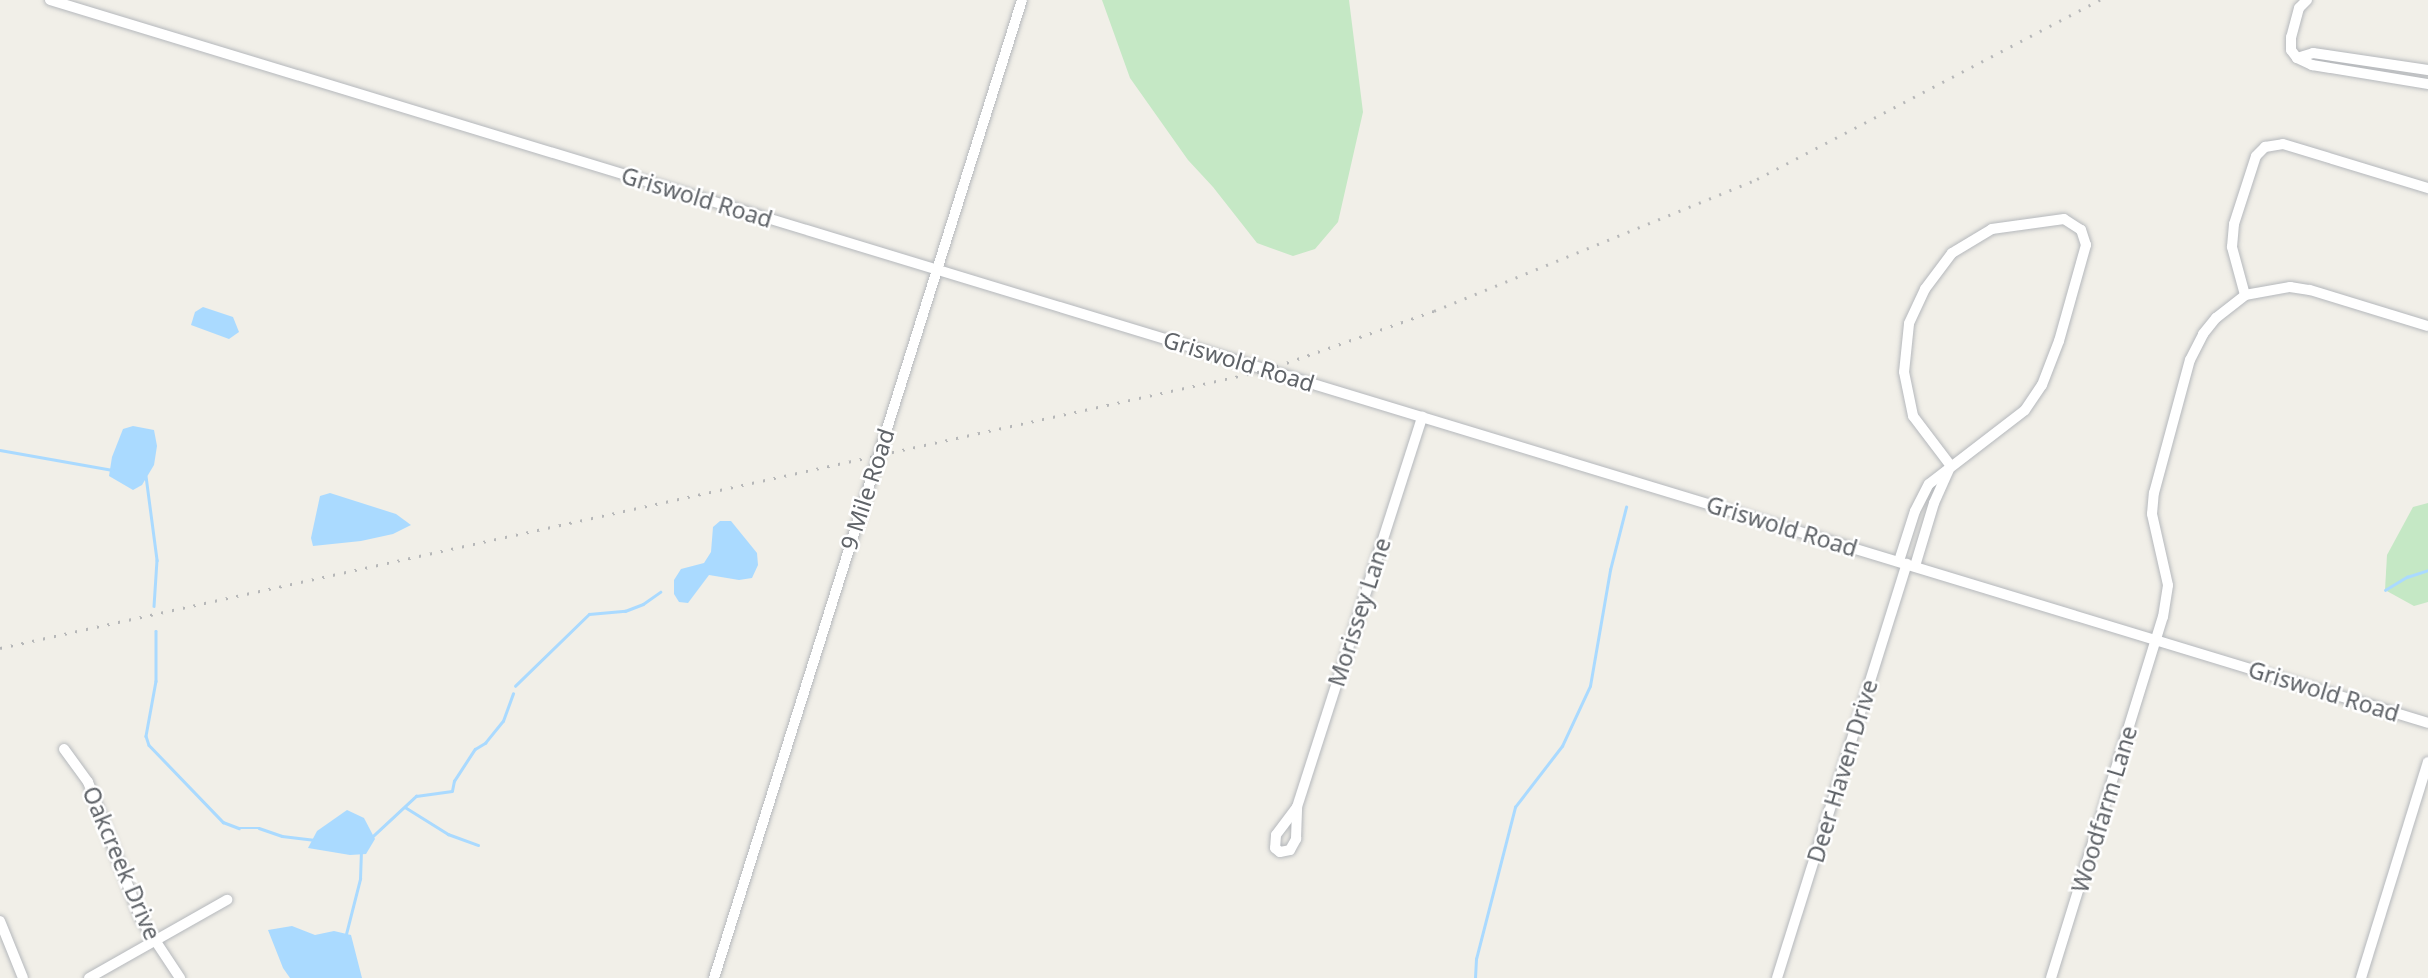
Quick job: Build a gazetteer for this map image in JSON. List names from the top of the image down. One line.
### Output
{"streets":{"street":["Griswold Road","9 Mile Road","Morissey Lane","Deer Haven Drive","Woodfarm Lane","Oakcreek Drive"]},"crossings":[["Griswold Road","9 Mile Road"],["Griswold Road","Morissey Lane"],["Griswold Road","Deer Haven Drive"],["Griswold Road","Woodfarm Lane"]]}
